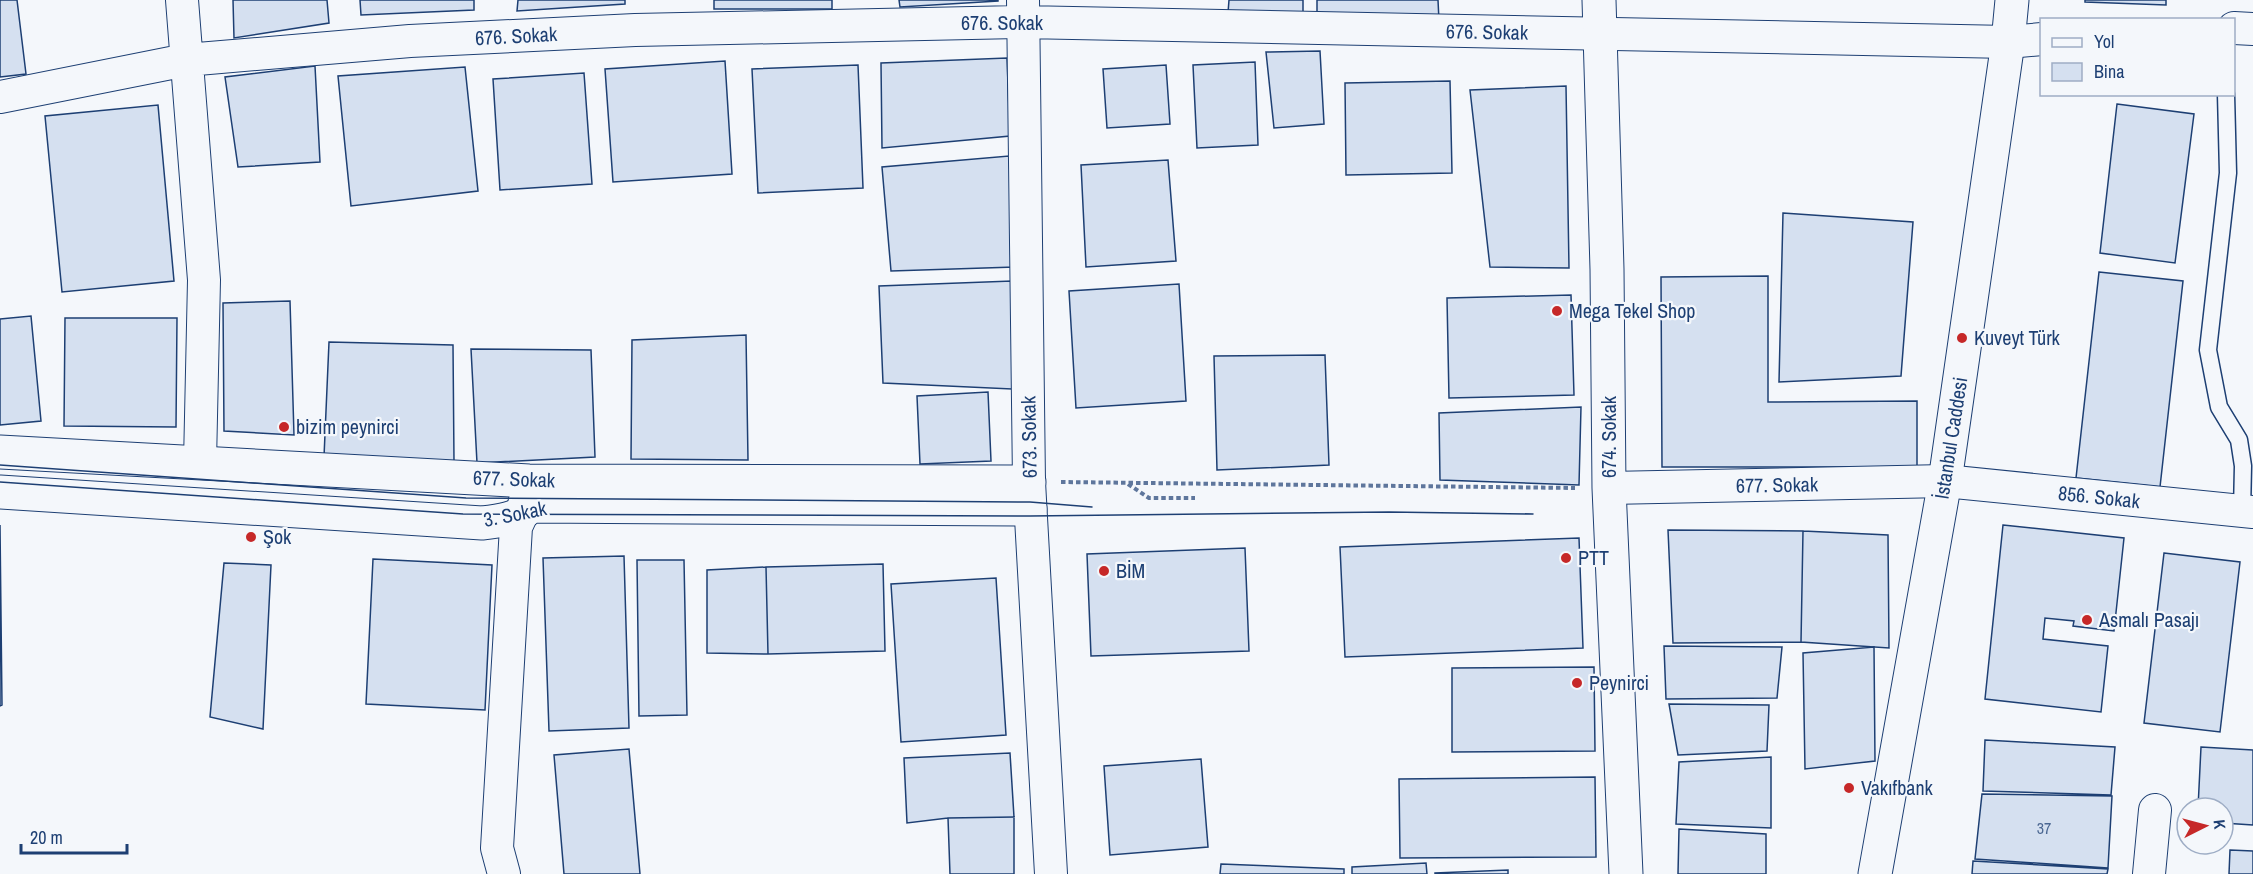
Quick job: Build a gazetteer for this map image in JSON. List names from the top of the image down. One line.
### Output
{"streets":{"street":["676. Sokak","673. Sokak","674. Sokak","İstanbul Caddesi","677. Sokak","856. Sokak","3. Sokak"]},"crossings":[["676. Sokak","673. Sokak"],["676. Sokak","674. Sokak"],["676. Sokak","İstanbul Caddesi"],["673. Sokak","677. Sokak"],["673. Sokak","3. Sokak"],["674. Sokak","677. Sokak"],["İstanbul Caddesi","677. Sokak"],["İstanbul Caddesi","856. Sokak"],["677. Sokak","856. Sokak"],["677. Sokak","3. Sokak"]],"places":["Mega Tekel Shop","Kuveyt Türk","bizim peynirci","Şok","PTT","BİM","Asmalı Pasajı","Peynirci","Vakıfbank"],"house_numbers":["37"],"legend":["Yol","Bina"],"scale_bar":"20 m","north":"right"}
